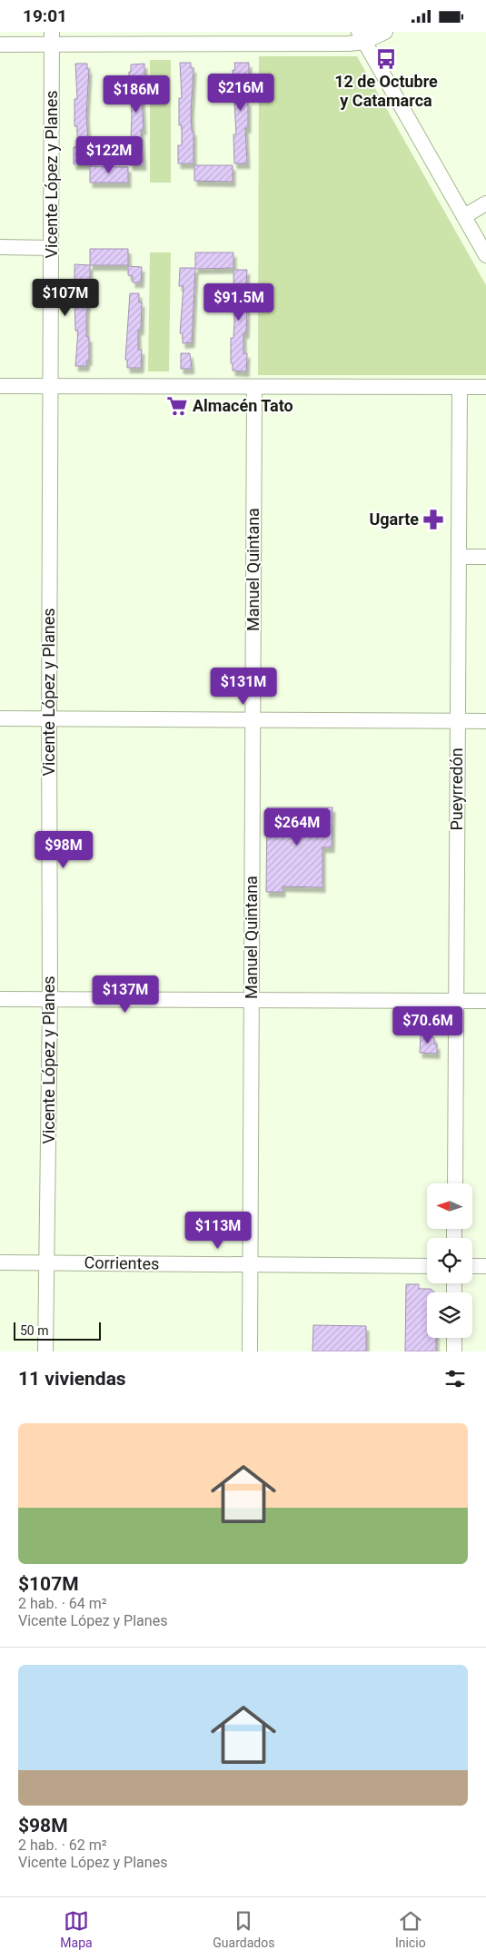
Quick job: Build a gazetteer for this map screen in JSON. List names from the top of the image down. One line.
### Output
{"streets":{"street":["Vicente López y Planes","Manuel Quintana","Pueyrredón","Corrientes"]},"crossings":[["Vicente López y Planes","Corrientes"],["Manuel Quintana","Corrientes"]],"places":{"bus stop":["12 de Octubre y Catamarca"],"supermarket":["Almacén Tato"],"pharmacy":["Ugarte"]},"scale_bar":"50 m","north":"left","page":{"status":"19:01","price":["$216M","$186M","$122M","$107M","$91.5M","$131M","$264M","$98M","$137M","$70.6M","$113M"],"scale":"50 m","heading":"11 viviendas","list":[{"name":"$107M","note":"2 hab. · 64 m² · Vicente López y Planes"},{"name":"$98M","note":"2 hab. · 62 m² · Vicente López y Planes"}],"tabs":["Mapa","Guardados","Inicio"]}}
